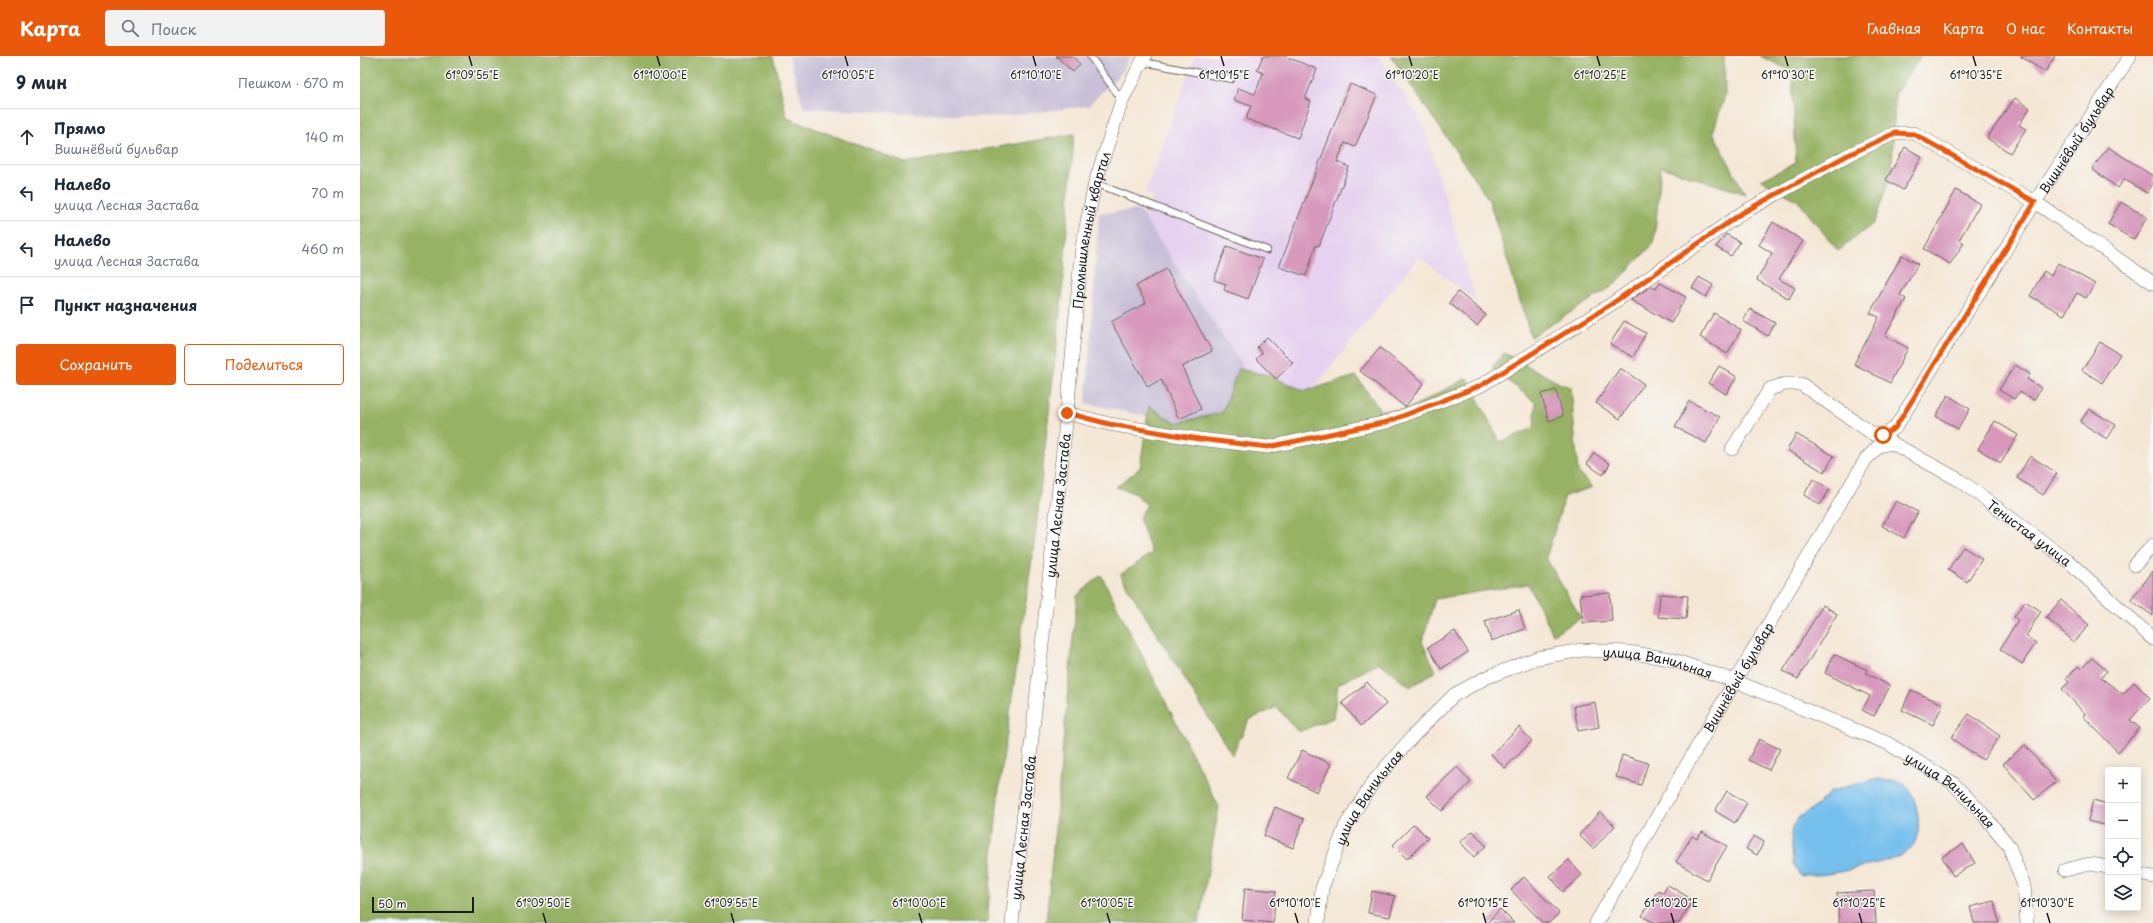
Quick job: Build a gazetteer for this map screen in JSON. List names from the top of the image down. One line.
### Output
{"streets":{"street":["Вишнёвый бульвар","Промышленный квартал","улица Лесная Застава","Тенистая улица","улица Ванильная"]},"crossings":[["Вишнёвый бульвар","улица Лесная Застава"],["Вишнёвый бульвар","Тенистая улица"],["Вишнёвый бульвар","улица Ванильная"],["Промышленный квартал","улица Лесная Застава"]],"scale_bar":"50 m","page":{"header":"Карта","search":"Поиск","nav":["Главная","Карта","О нас","Контакты"],"heading":["9 мин","Пешком · 670 m"],"list":[["Прямо","Вишнёвый бульвар","140 m"],["Налево","улица Лесная Застава","70 m"],["Налево","улица Лесная Застава","460 m"],"Пункт назначения"],"buttons":["Сохранить","Поделиться"],"map_buttons":["+","−"],"scale":"50 m"},"coordinates":["61°09'55\"E","61°10'00\"E","61°10'05\"E","61°10'10\"E","61°10'15\"E","61°10'20\"E","61°10'25\"E","61°10'30\"E","61°10'35\"E","61°09'50\"E"]}
